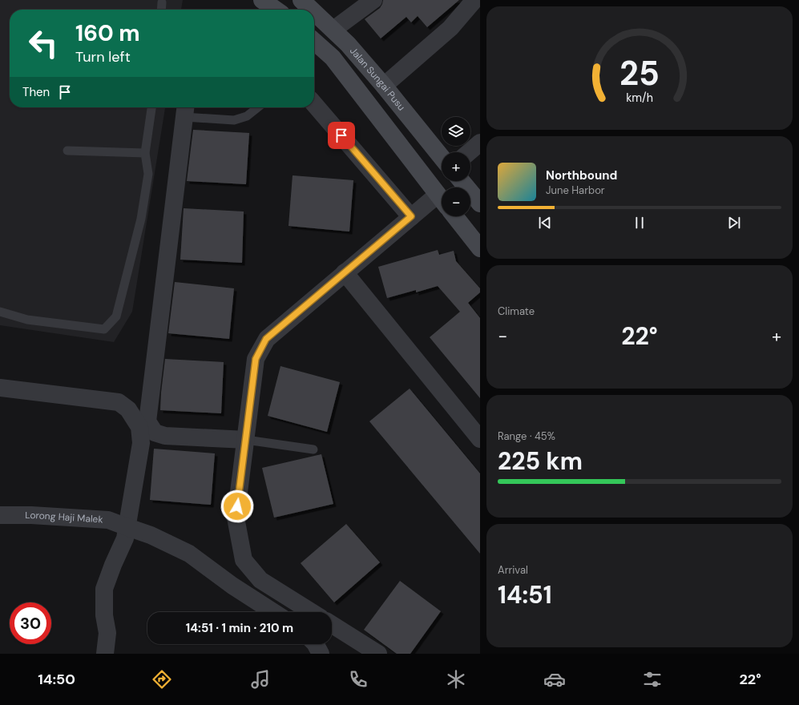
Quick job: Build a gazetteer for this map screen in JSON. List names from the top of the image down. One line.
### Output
{"streets":{"main road":["Jalan Sungai Pusu"],"street":["Lorong Haji Malek"]},"page":{"turn":["160 m","Turn left"],"then":"Then","map_buttons":["+","−"],"song":["Northbound","June Harbor"],"tile":["Climate",["Range · 45%","225 km"],["Arrival","14:51"]],"heat":["−","22°","+"],"limit":"30","trip":"14:51 · 1 min · 210 m","tabs":["14:50","22°"],"gauge":["25","km/h"]}}
